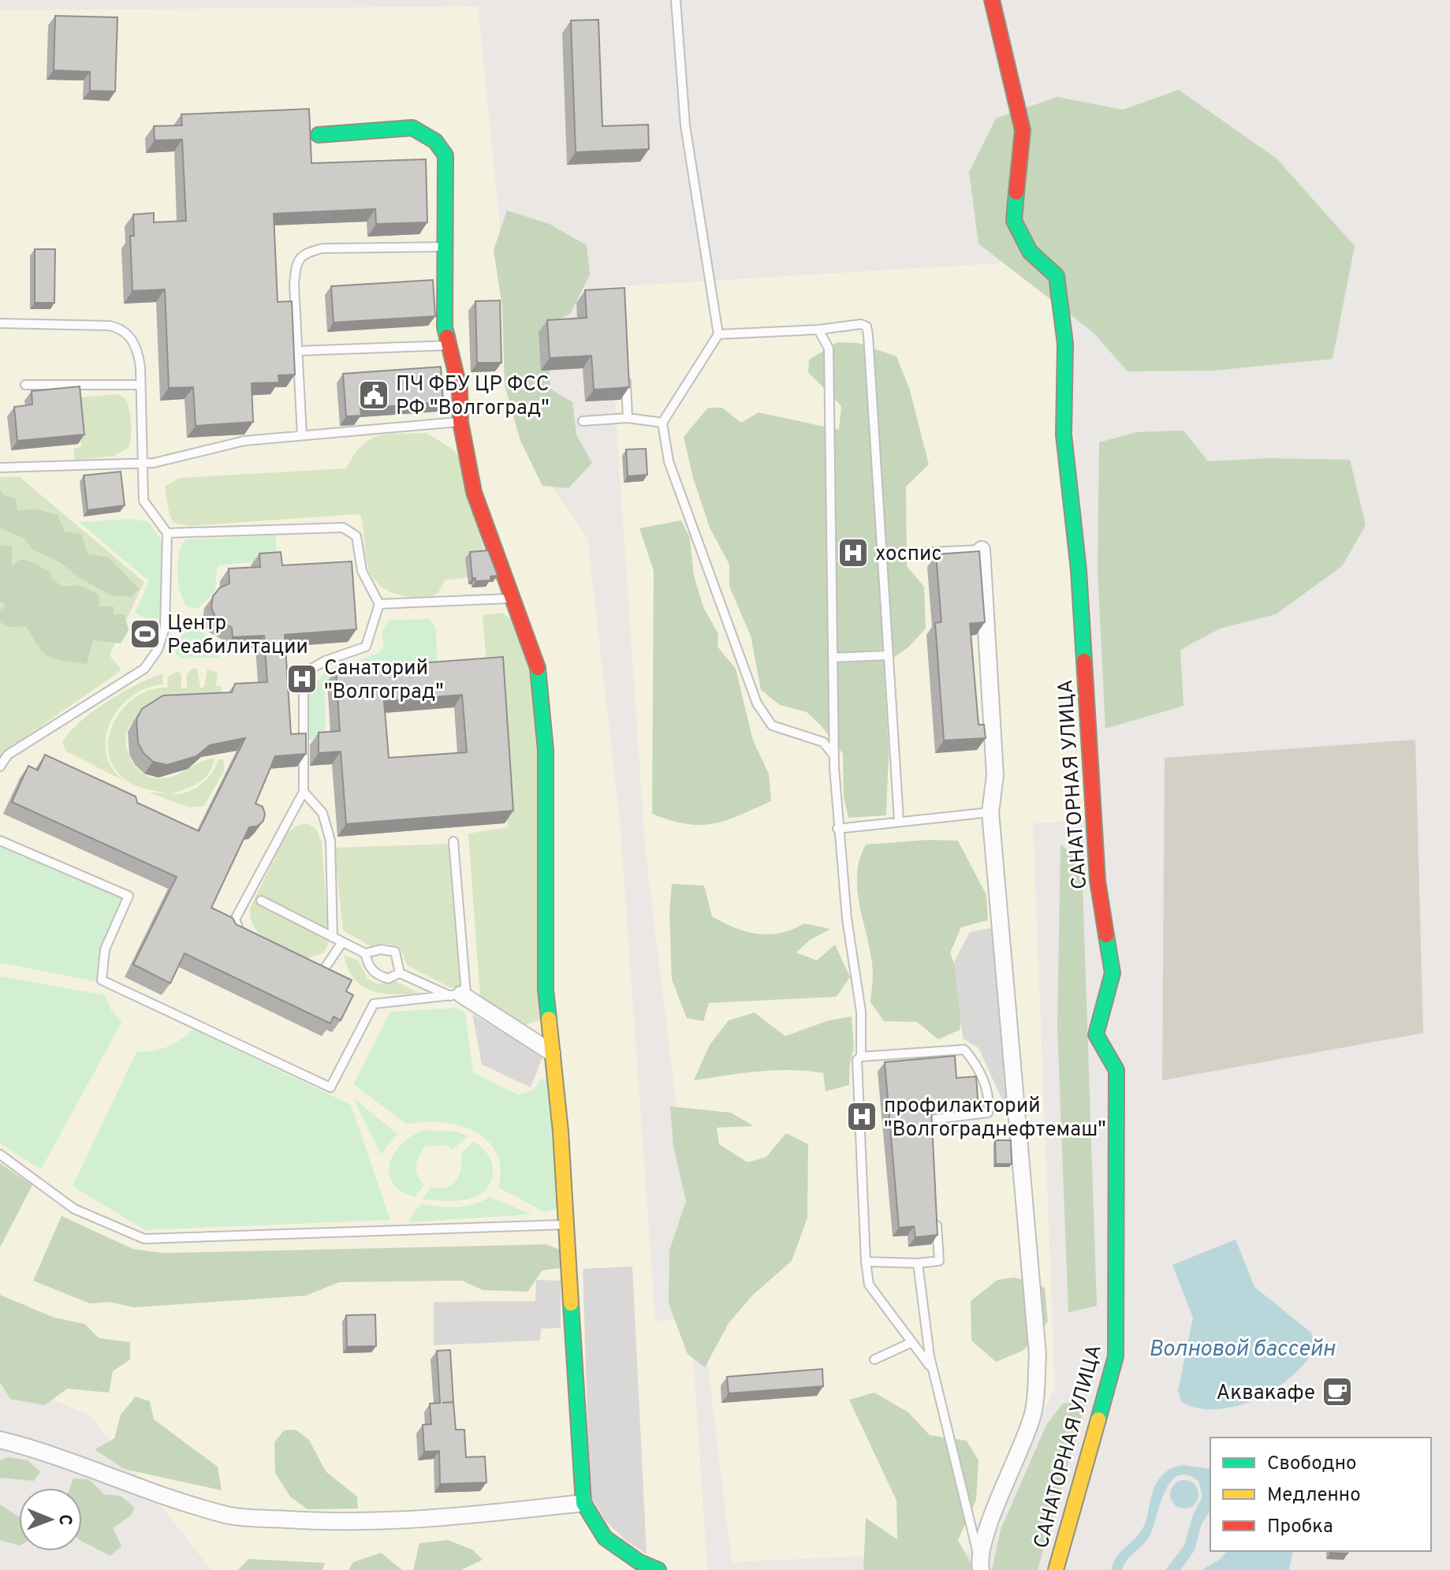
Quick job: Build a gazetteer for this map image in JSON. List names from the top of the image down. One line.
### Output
{"streets":{"street":["САНАТОРНАЯ УЛИЦА"]},"water":["Волновой бассейн"],"places":{"public building":["ПЧ ФБУ ЦР ФСС РФ \"Волгоград\""],"hospital":["хоспис","Санаторий \"Волгоград\"","профилакторий \"Волгограднефтемаш\""],"sports":["Центр Реабилитации"],"cafe":["Аквакафе"]},"legend":["Свободно","Медленно","Пробка"],"north":"right"}
